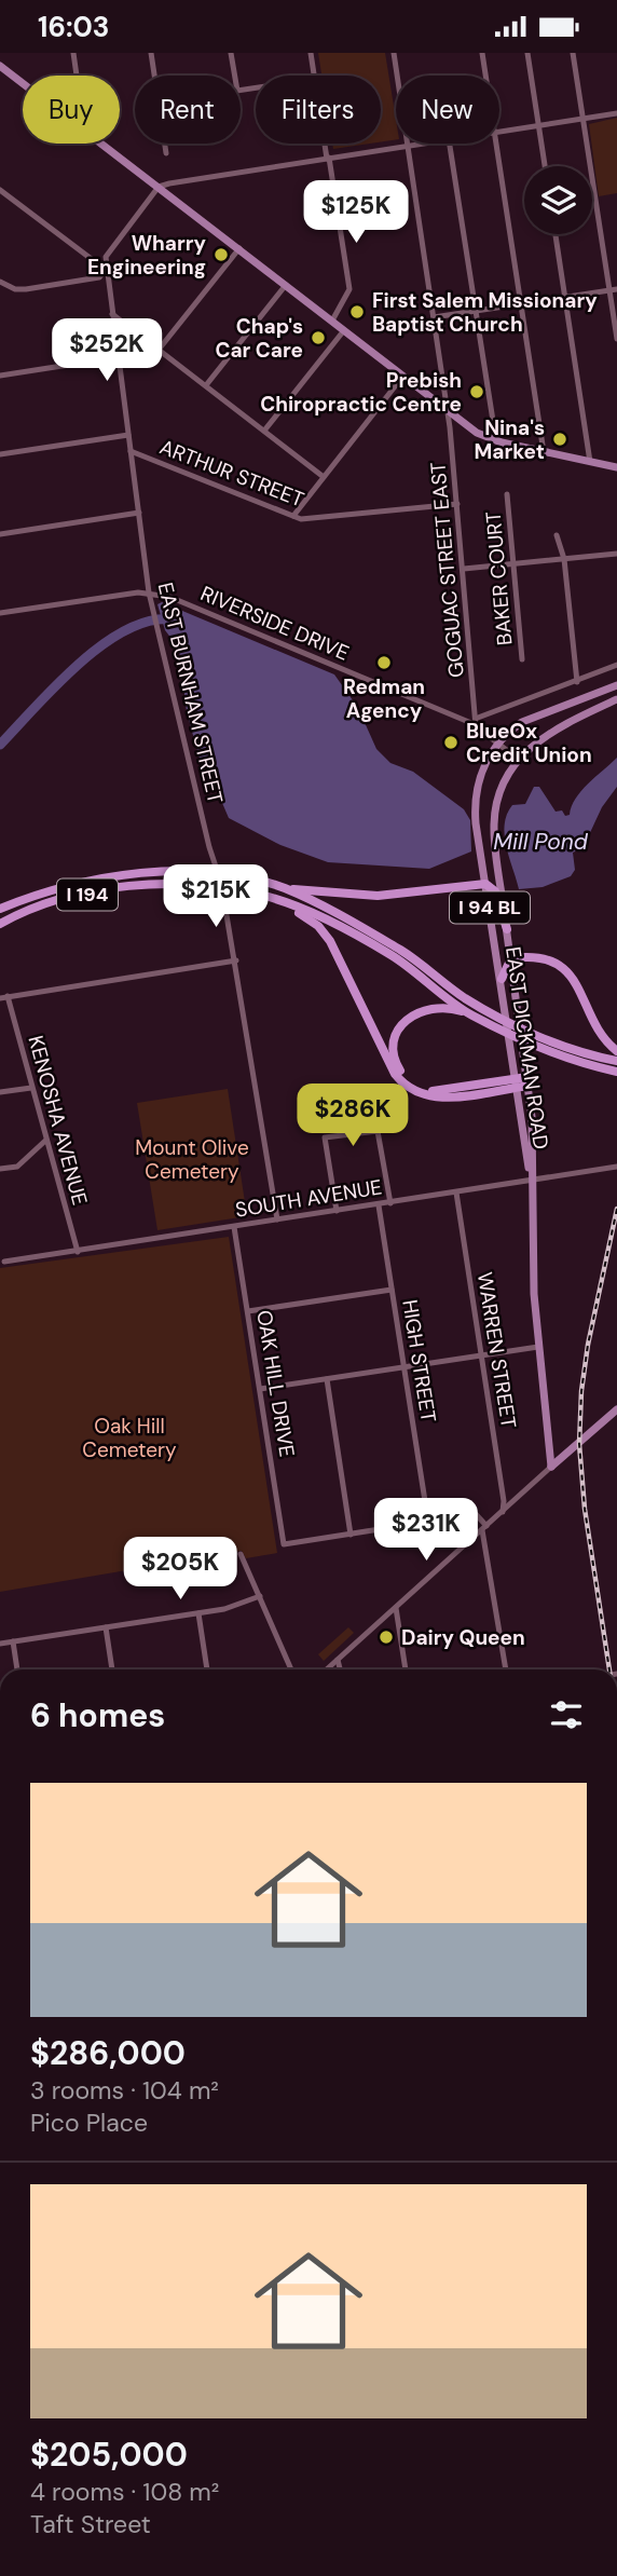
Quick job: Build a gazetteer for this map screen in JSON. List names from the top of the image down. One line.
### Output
{"streets":{"highway":["I 194"],"main road":["I 94 BL","EAST DICKMAN ROAD"],"street":["ARTHUR STREET","GOGUAC STREET EAST","BAKER COURT","RIVERSIDE DRIVE","EAST BURNHAM STREET","KENOSHA AVENUE","SOUTH AVENUE","WARREN STREET","HIGH STREET","OAK HILL DRIVE"]},"crossings":[["ARTHUR STREET","GOGUAC STREET EAST"],["ARTHUR STREET","EAST BURNHAM STREET"],["GOGUAC STREET EAST","RIVERSIDE DRIVE"],["RIVERSIDE DRIVE","EAST BURNHAM STREET"],["RIVERSIDE DRIVE","EAST DICKMAN ROAD"],["EAST BURNHAM STREET","SOUTH AVENUE"],["EAST DICKMAN ROAD","SOUTH AVENUE"],["KENOSHA AVENUE","SOUTH AVENUE"],["SOUTH AVENUE","WARREN STREET"],["SOUTH AVENUE","HIGH STREET"],["SOUTH AVENUE","OAK HILL DRIVE"]],"water":["Mill Pond"],"parks":["Mount Olive Cemetery","Oak Hill Cemetery"],"places":["Wharry Engineering","First Salem Missionary Baptist Church","Chap's Car Care","Prebish Chiropractic Centre","Nina's Market","Redman Agency","BlueOx Credit Union","Dairy Queen"],"page":{"status":"16:03","chip":["Buy","Rent","Filters","New"],"price":["$125K","$252K","$215K","$286K","$231K","$205K"],"heading":"6 homes","list":[{"name":"$286,000","note":"3 rooms · 104 m² · Pico Place"},{"name":"$205,000","note":"4 rooms · 108 m² · Taft Street"}]}}
